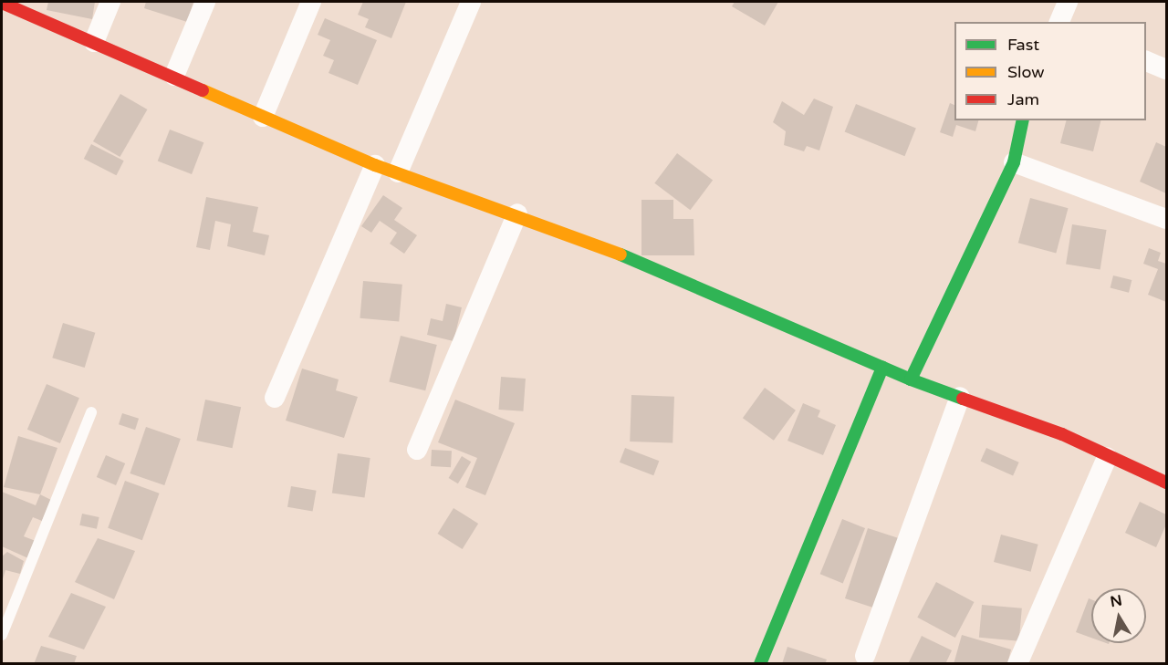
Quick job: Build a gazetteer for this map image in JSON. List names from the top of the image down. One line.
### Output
{"legend":["Fast","Slow","Jam"],"north":"top"}
